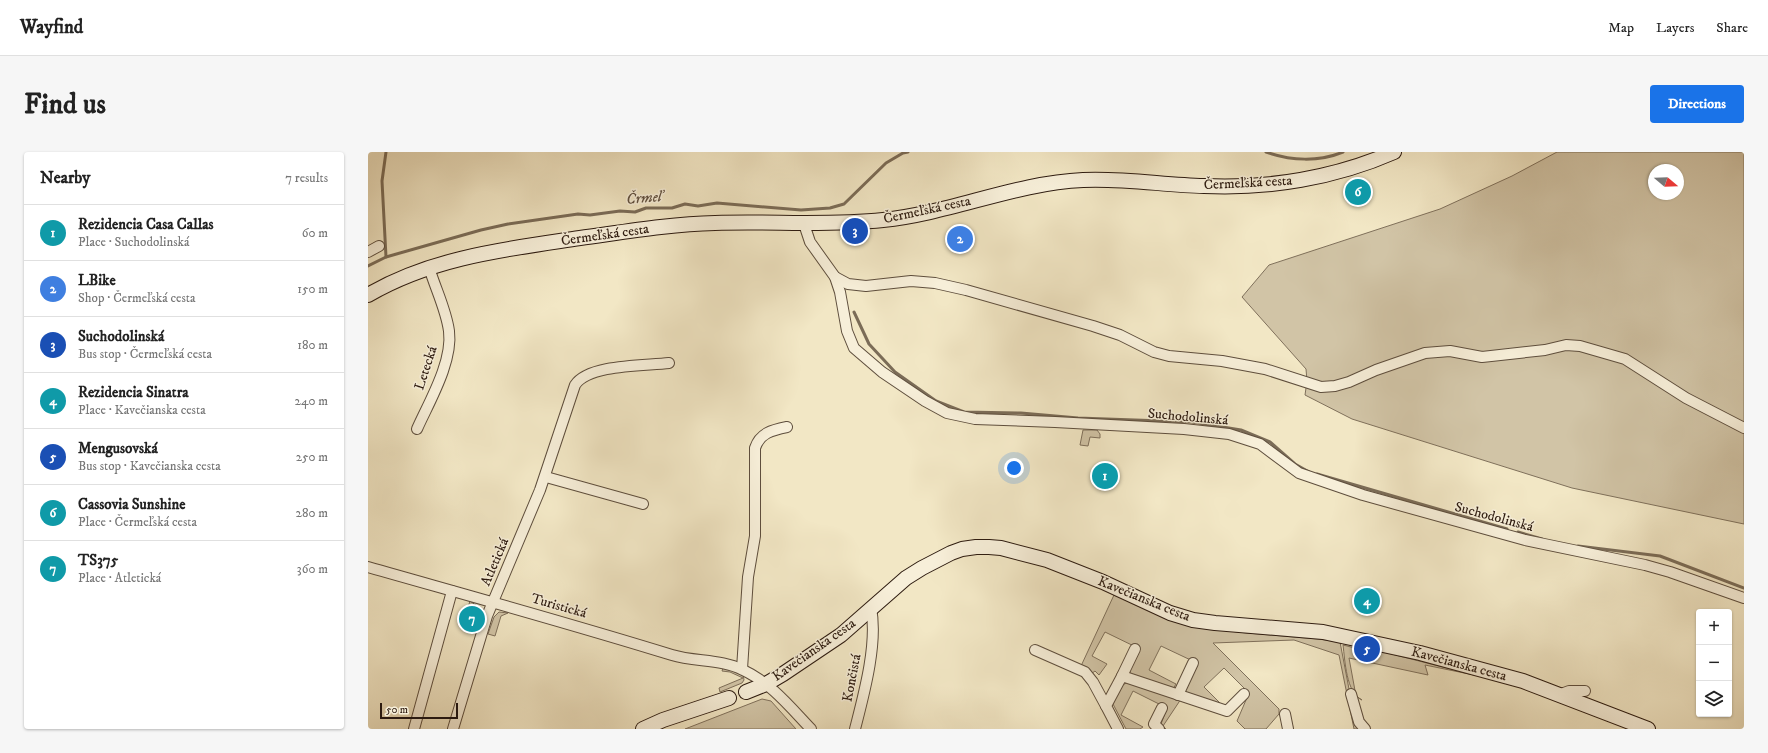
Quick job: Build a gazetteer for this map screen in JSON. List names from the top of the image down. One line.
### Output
{"streets":{"street":["Čermeľská cesta","Letecká","Suchodolinská","Atletická","Kavečianska cesta","Turistická","Končistá"]},"crossings":[["Čermeľská cesta","Letecká"],["Čermeľská cesta","Suchodolinská"],["Atletická","Turistická"],["Kavečianska cesta","Turistická"],["Kavečianska cesta","Končistá"]],"water":["Črmeľ"],"scale_bar":"50 m","north":"right","page":{"header":"Wayfind","nav":["Map","Layers","Share"],"buttons":"Directions","title":"Find us","heading":["Nearby","7 results"],"pins":["6","3","2","1","4","7","5"],"list":[{"mark":"1","name":"Rezidencia Casa Callas","note":"Place · Suchodolinská","value":"60 m"},{"mark":"2","name":"LBike","note":"Shop · Čermeľská cesta","value":"150 m"},{"mark":"3","name":"Suchodolinská","note":"Bus stop · Čermeľská cesta","value":"180 m"},{"mark":"4","name":"Rezidencia Sinatra","note":"Place · Kavečianska cesta","value":"240 m"},{"mark":"5","name":"Mengusovská","note":"Bus stop · Kavečianska cesta","value":"250 m"},{"mark":"6","name":"Cassovia Sunshine","note":"Place · Čermeľská cesta","value":"280 m"},{"mark":"7","name":"TS375","note":"Place · Atletická","value":"360 m"}],"map_buttons":["+","−"],"scale":"50 m"}}
